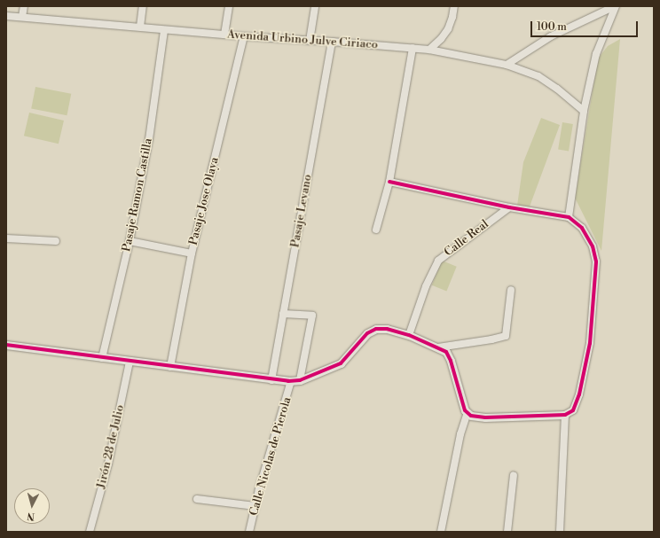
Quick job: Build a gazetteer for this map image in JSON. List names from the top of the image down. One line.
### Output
{"streets":{"street":["Avenida Urbino Julve Ciriaco","Pasaje Ramon Castilla","Pasaje Jose Olaya","Pasaje Levano","Calle Real","Jirón 28 de Julio","Calle Nicolas de Pierola"]},"crossings":[["Avenida Urbino Julve Ciriaco","Pasaje Ramon Castilla"],["Avenida Urbino Julve Ciriaco","Pasaje Jose Olaya"],["Avenida Urbino Julve Ciriaco","Pasaje Levano"],["Pasaje Levano","Calle Nicolas de Pierola"]],"scale_bar":"100 m","north":"bottom"}
